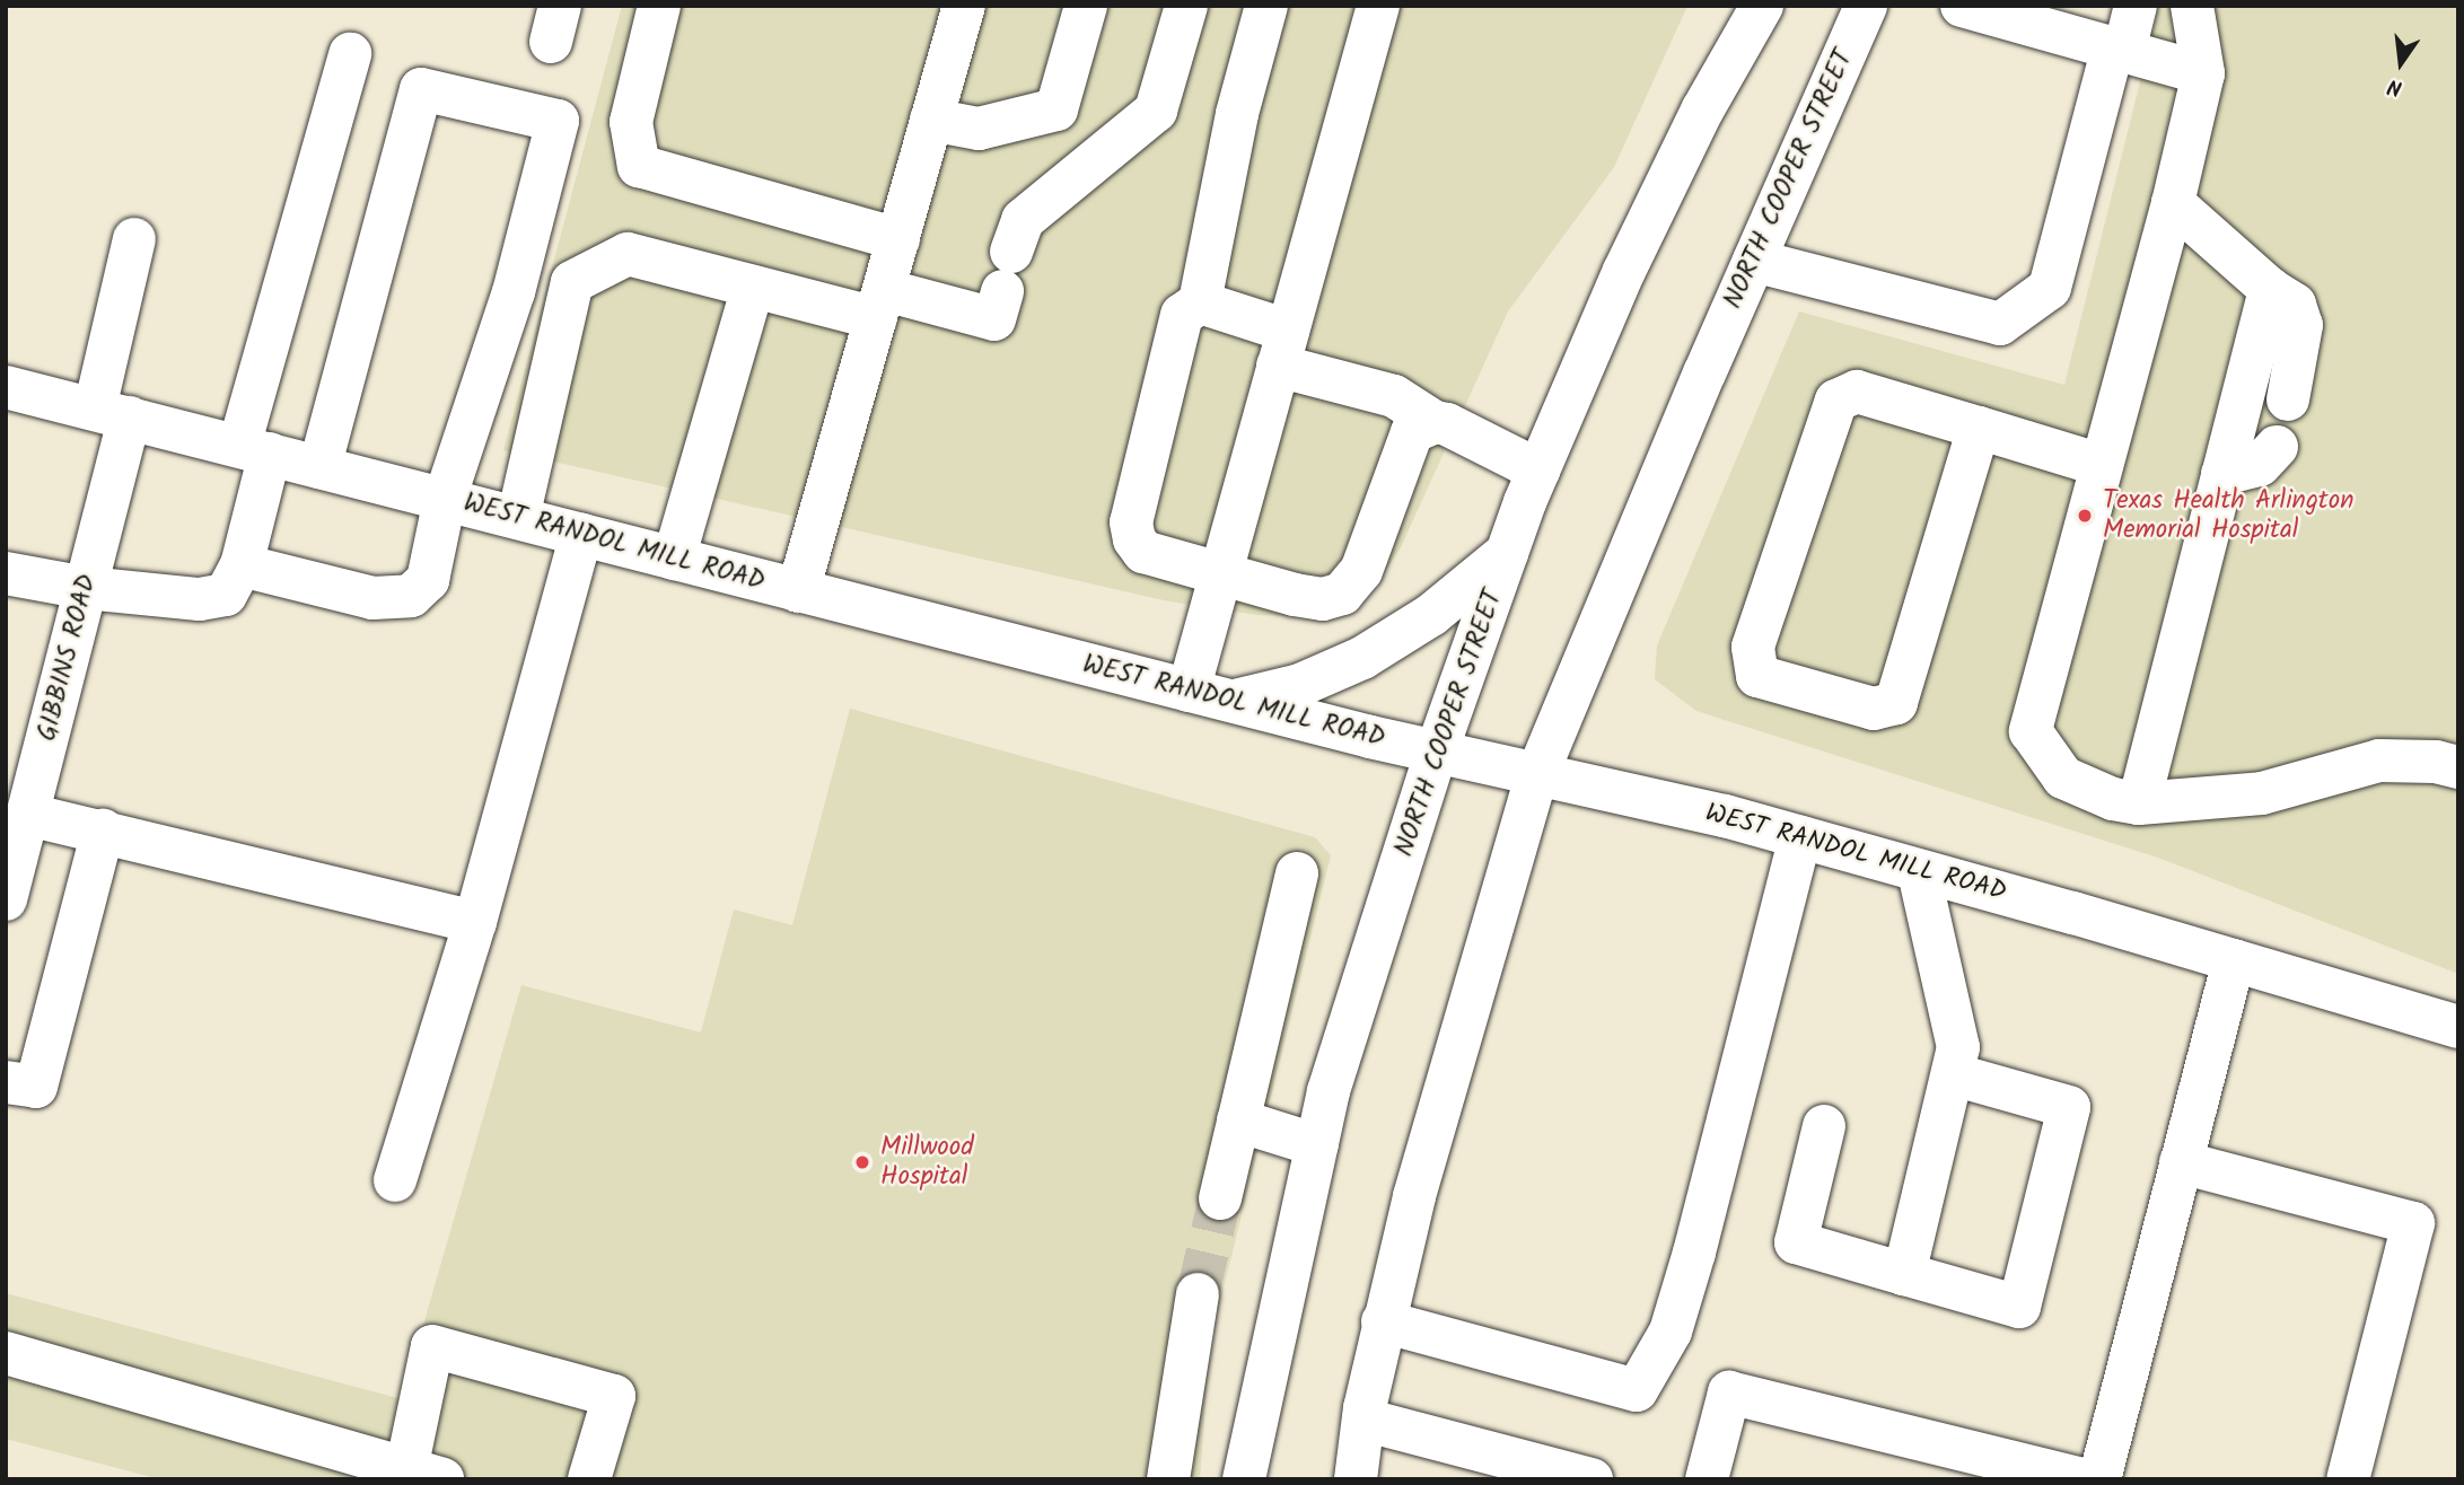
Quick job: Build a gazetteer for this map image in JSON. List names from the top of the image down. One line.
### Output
{"streets":{"main road":["NORTH COOPER STREET","WEST RANDOL MILL ROAD","GIBBINS ROAD"]},"crossings":[["NORTH COOPER STREET","WEST RANDOL MILL ROAD"],["WEST RANDOL MILL ROAD","GIBBINS ROAD"]],"places":["Texas Health Arlington Memorial Hospital","Millwood Hospital"],"north":"bottom"}
